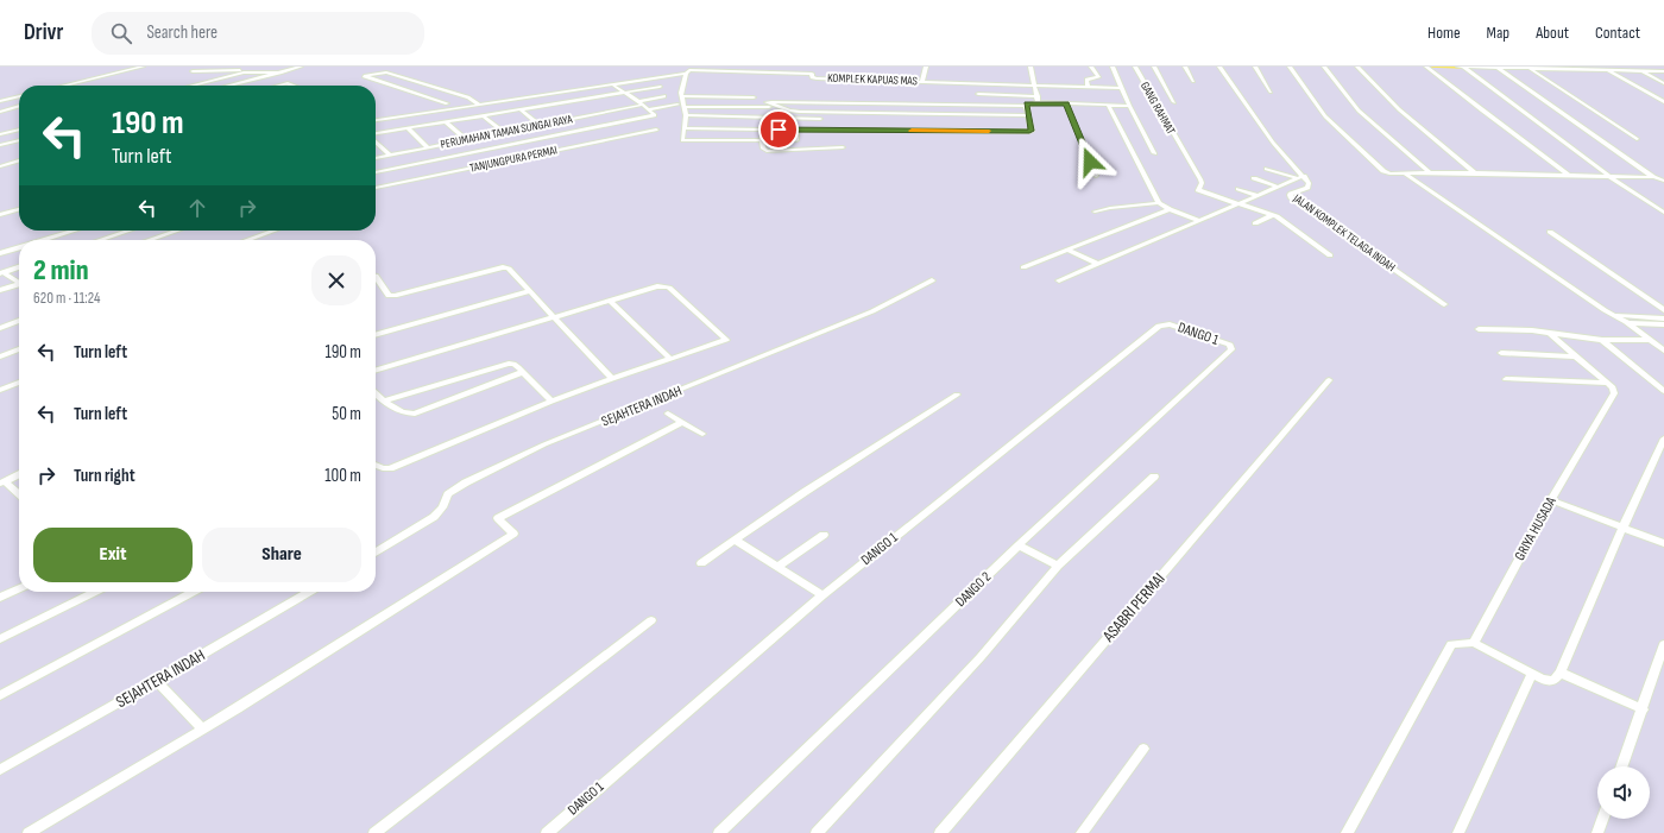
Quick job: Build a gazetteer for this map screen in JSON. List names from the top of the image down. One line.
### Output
{"streets":{"street":["KOMPLEK KAPUAS MAS","GANG RAHMAT","PERUMAHAN TAMAN SUNGAI RAYA","TANJUNGPURA PERMAI","JALAN KOMPLEK TELAGA INDAH","DANGO 1","SEJAHTERA INDAH","GRIYA HUSADA","DANGO 2","ASABRI PERMAI"]},"crossings":[["DANGO 1","DANGO 2"]],"page":{"header":"Drivr","search":"Search here","nav":["Home","Map","About","Contact"],"turn":["190 m","Turn left"],"heading":["2 min","620 m · 11:24"],"list":[{"name":"Turn left","value":"190 m"},{"name":"Turn left","value":"50 m"},{"name":"Turn right","value":"100 m"}],"buttons":["Exit","Share"]}}
